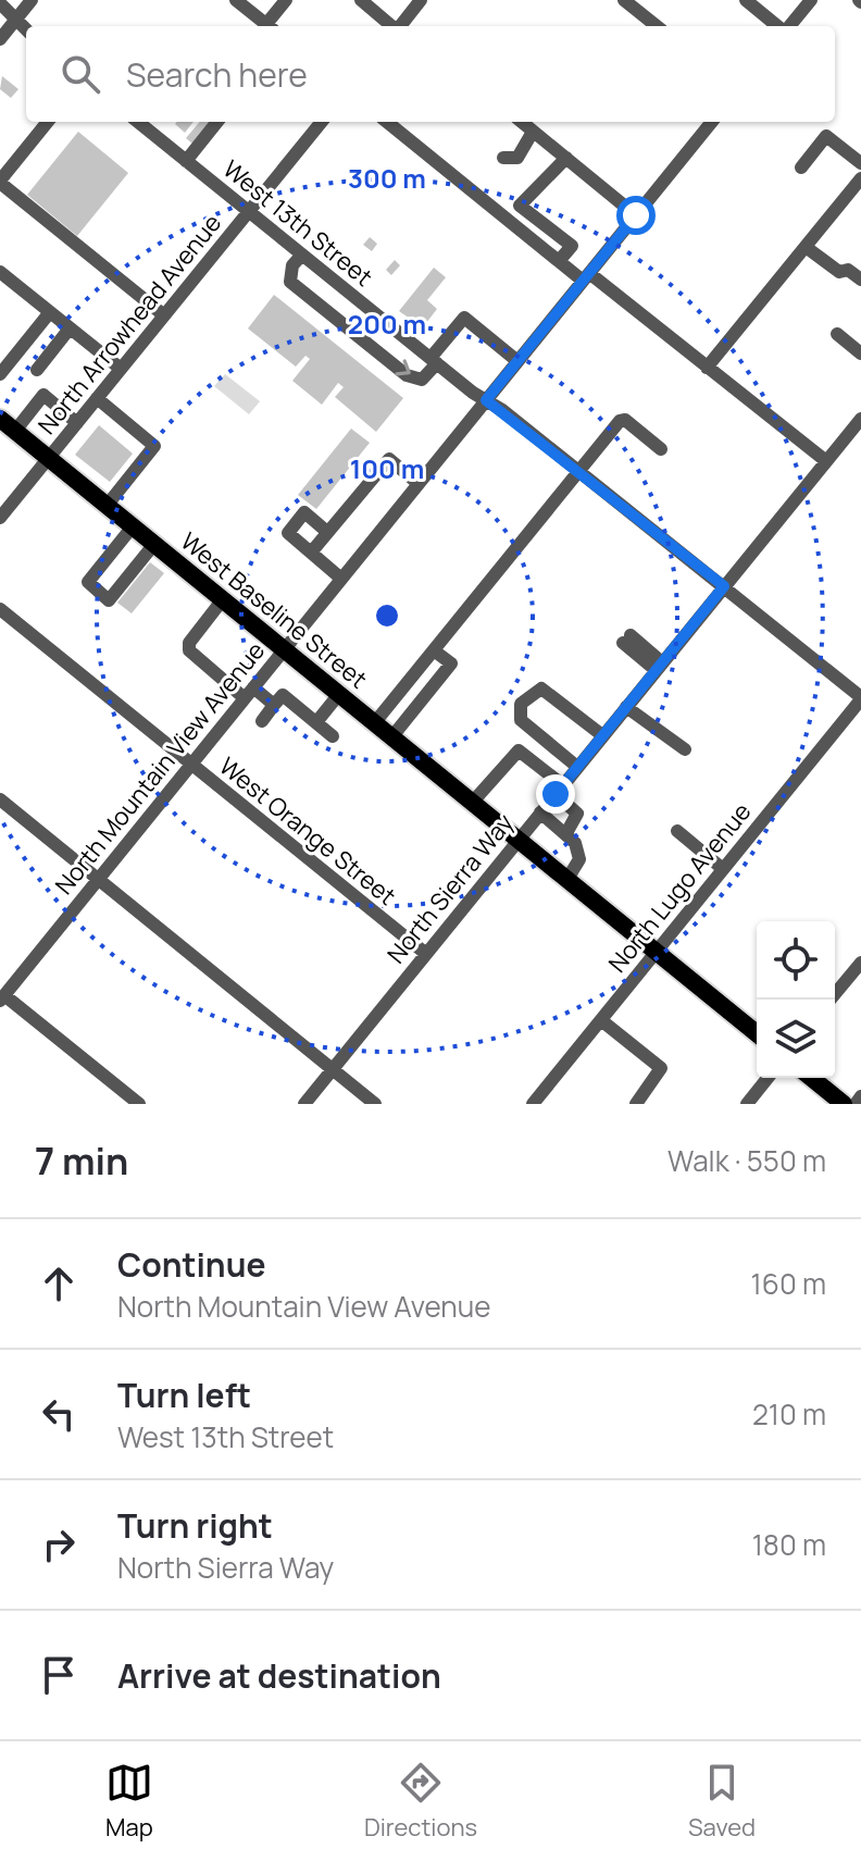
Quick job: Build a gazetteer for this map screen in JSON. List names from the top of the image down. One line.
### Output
{"streets":{"main road":["West Baseline Street"],"street":["West 13th Street","North Arrowhead Avenue","North Mountain View Avenue","West Orange Street","North Lugo Avenue","North Sierra Way"]},"crossings":[["West 13th Street","North Arrowhead Avenue"],["West 13th Street","North Mountain View Avenue"],["West 13th Street","North Lugo Avenue"],["West 13th Street","North Sierra Way"],["North Arrowhead Avenue","West Baseline Street"],["West Baseline Street","North Mountain View Avenue"],["West Baseline Street","North Lugo Avenue"],["West Baseline Street","North Sierra Way"],["North Mountain View Avenue","West Orange Street"],["West Orange Street","North Sierra Way"]],"page":{"search":"Search here","heading":["7 min","Walk · 550 m"],"list":[["Continue","North Mountain View Avenue","160 m"],["Turn left","West 13th Street","210 m"],["Turn right","North Sierra Way","180 m"],"Arrive at destination"],"nav":["Map","Directions","Saved"]},"rings":["300 m","200 m","100 m"]}
